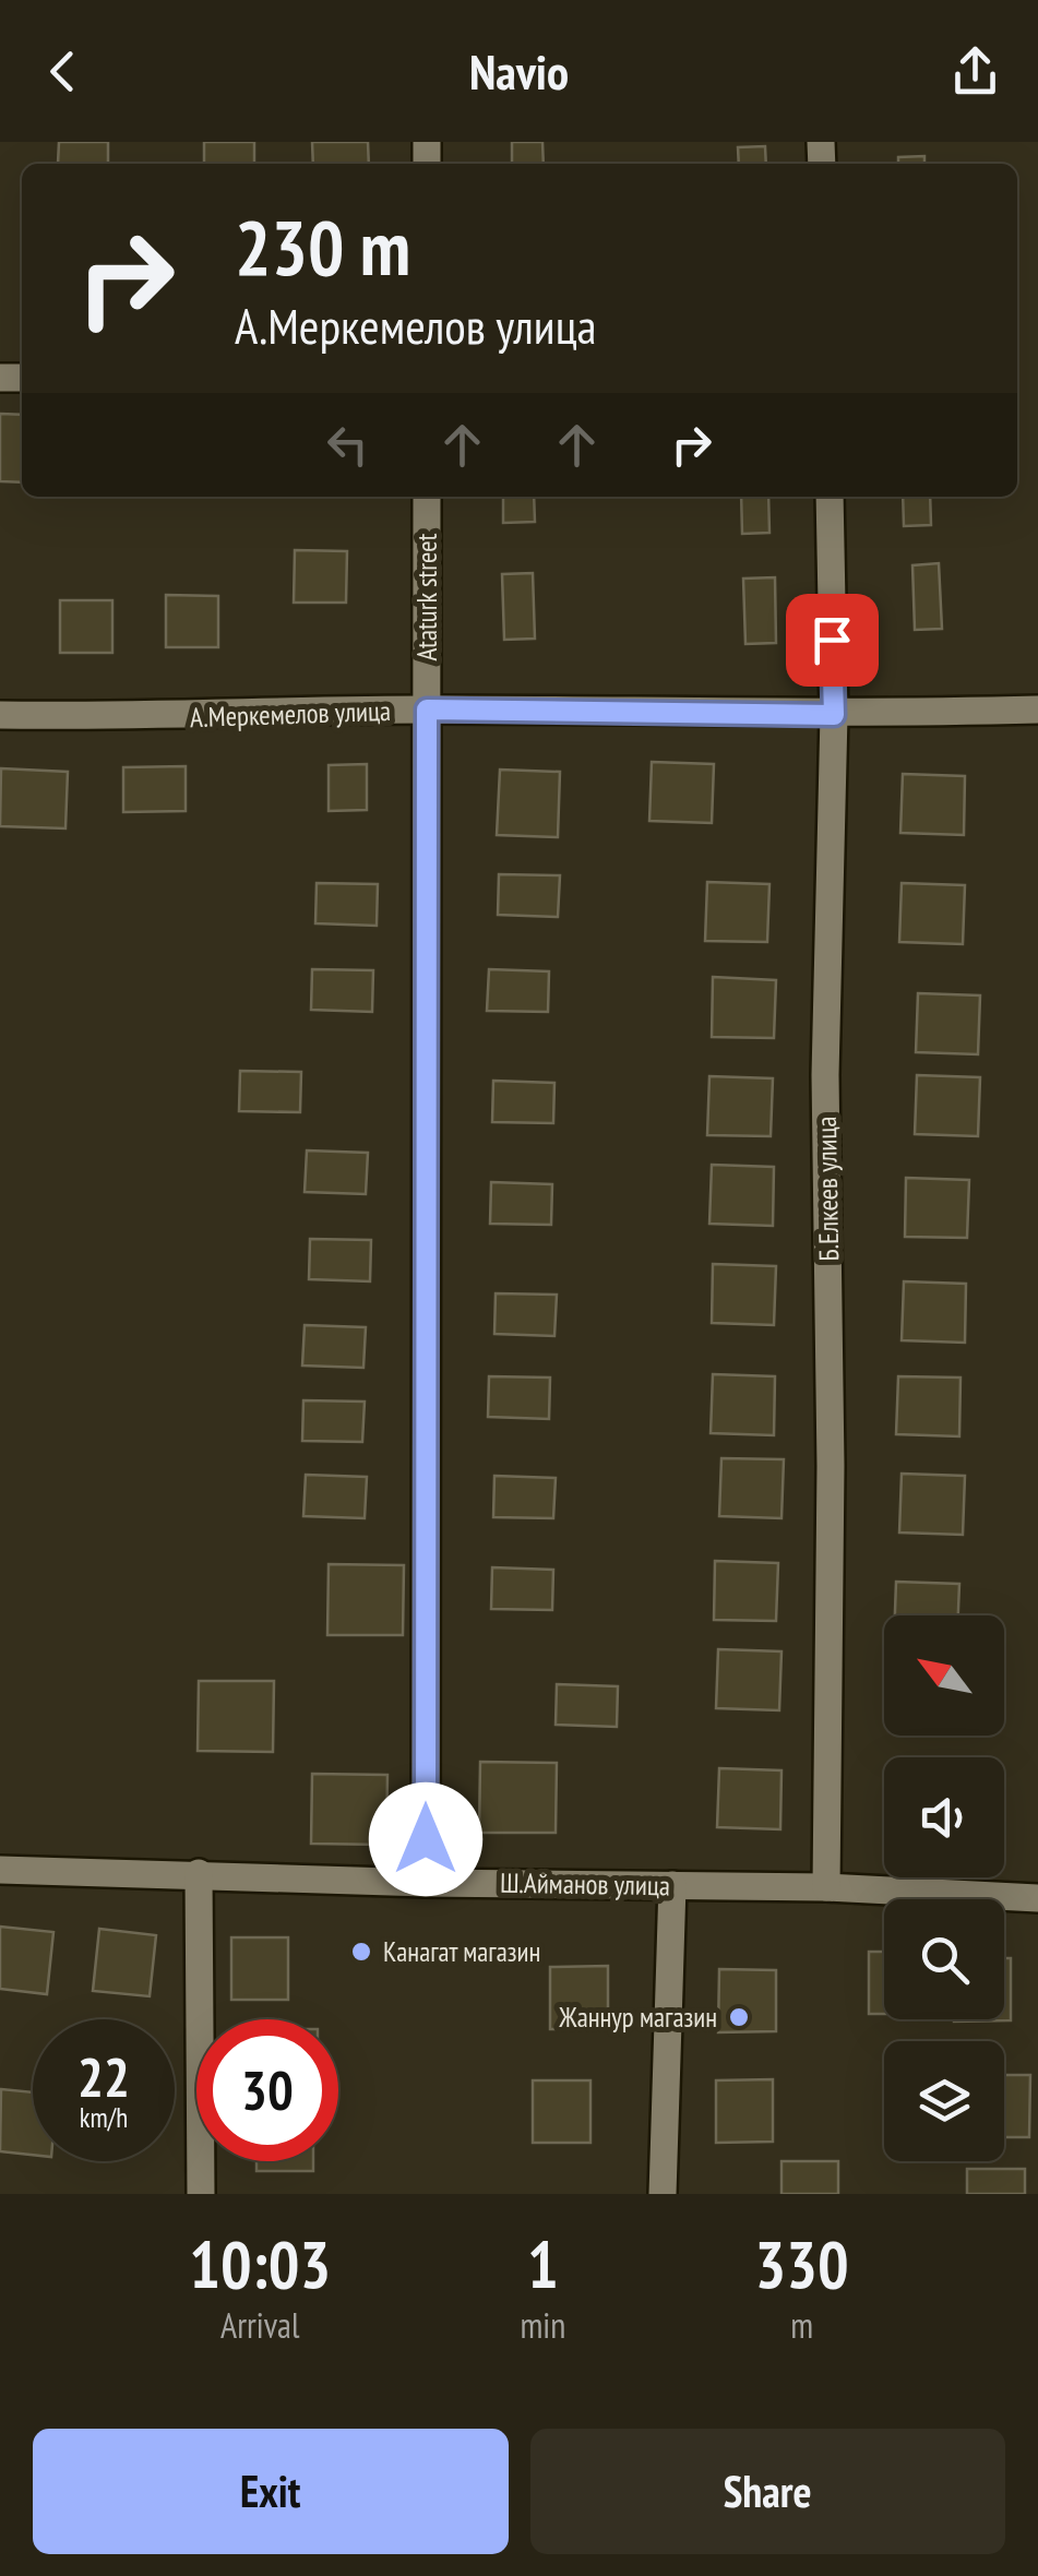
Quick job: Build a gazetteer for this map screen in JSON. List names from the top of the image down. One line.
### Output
{"streets":{"street":["Ataturk street","А.Меркемелов улица","Б.Елкеев улица","Ш.Айманов улица"]},"crossings":[["Ataturk street","А.Меркемелов улица"],["Ataturk street","Ш.Айманов улица"],["А.Меркемелов улица","Б.Елкеев улица"],["Б.Елкеев улица","Ш.Айманов улица"]],"places":["Канагат магазин","Жаннур магазин"],"north":"top left","page":{"header":"Navio","turn":["230 m","А.Меркемелов улица"],"speed":"22 km/h","limit":"30","eta":["10:03","Arrival","1","min","330","m"],"buttons":["Exit","Share"]}}
